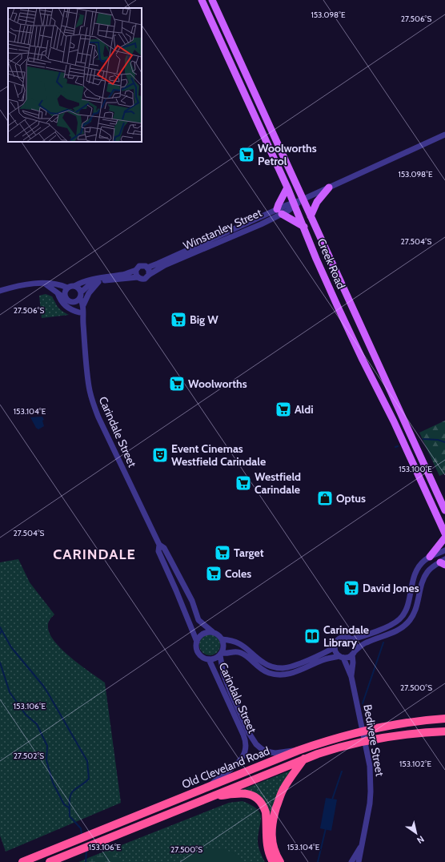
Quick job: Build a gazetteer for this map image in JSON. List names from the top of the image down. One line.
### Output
{"streets":{"highway":["Old Cleveland Road"],"main road":["Creek Road"],"street":["Winstanley Street","Carindale Street","Bedivere Street"]},"crossings":[["Winstanley Street","Creek Road"],["Carindale Street","Old Cleveland Road"]],"districts":["CARINDALE"],"places":{"supermarket":["Woolworths Petrol","Big W","Woolworths","Aldi","Westfield Carindale","Target","Coles","David Jones"],"theatre":["Event Cinemas Westfield Carindale"],"shop":["Optus"],"library":["Carindale Library"]},"north":"bottom right","coordinates":["153.098°E","27.506°S","27.504°S","153.104°E","153.100°E","27.500°S","153.106°E","27.502°S","153.102°E"]}
